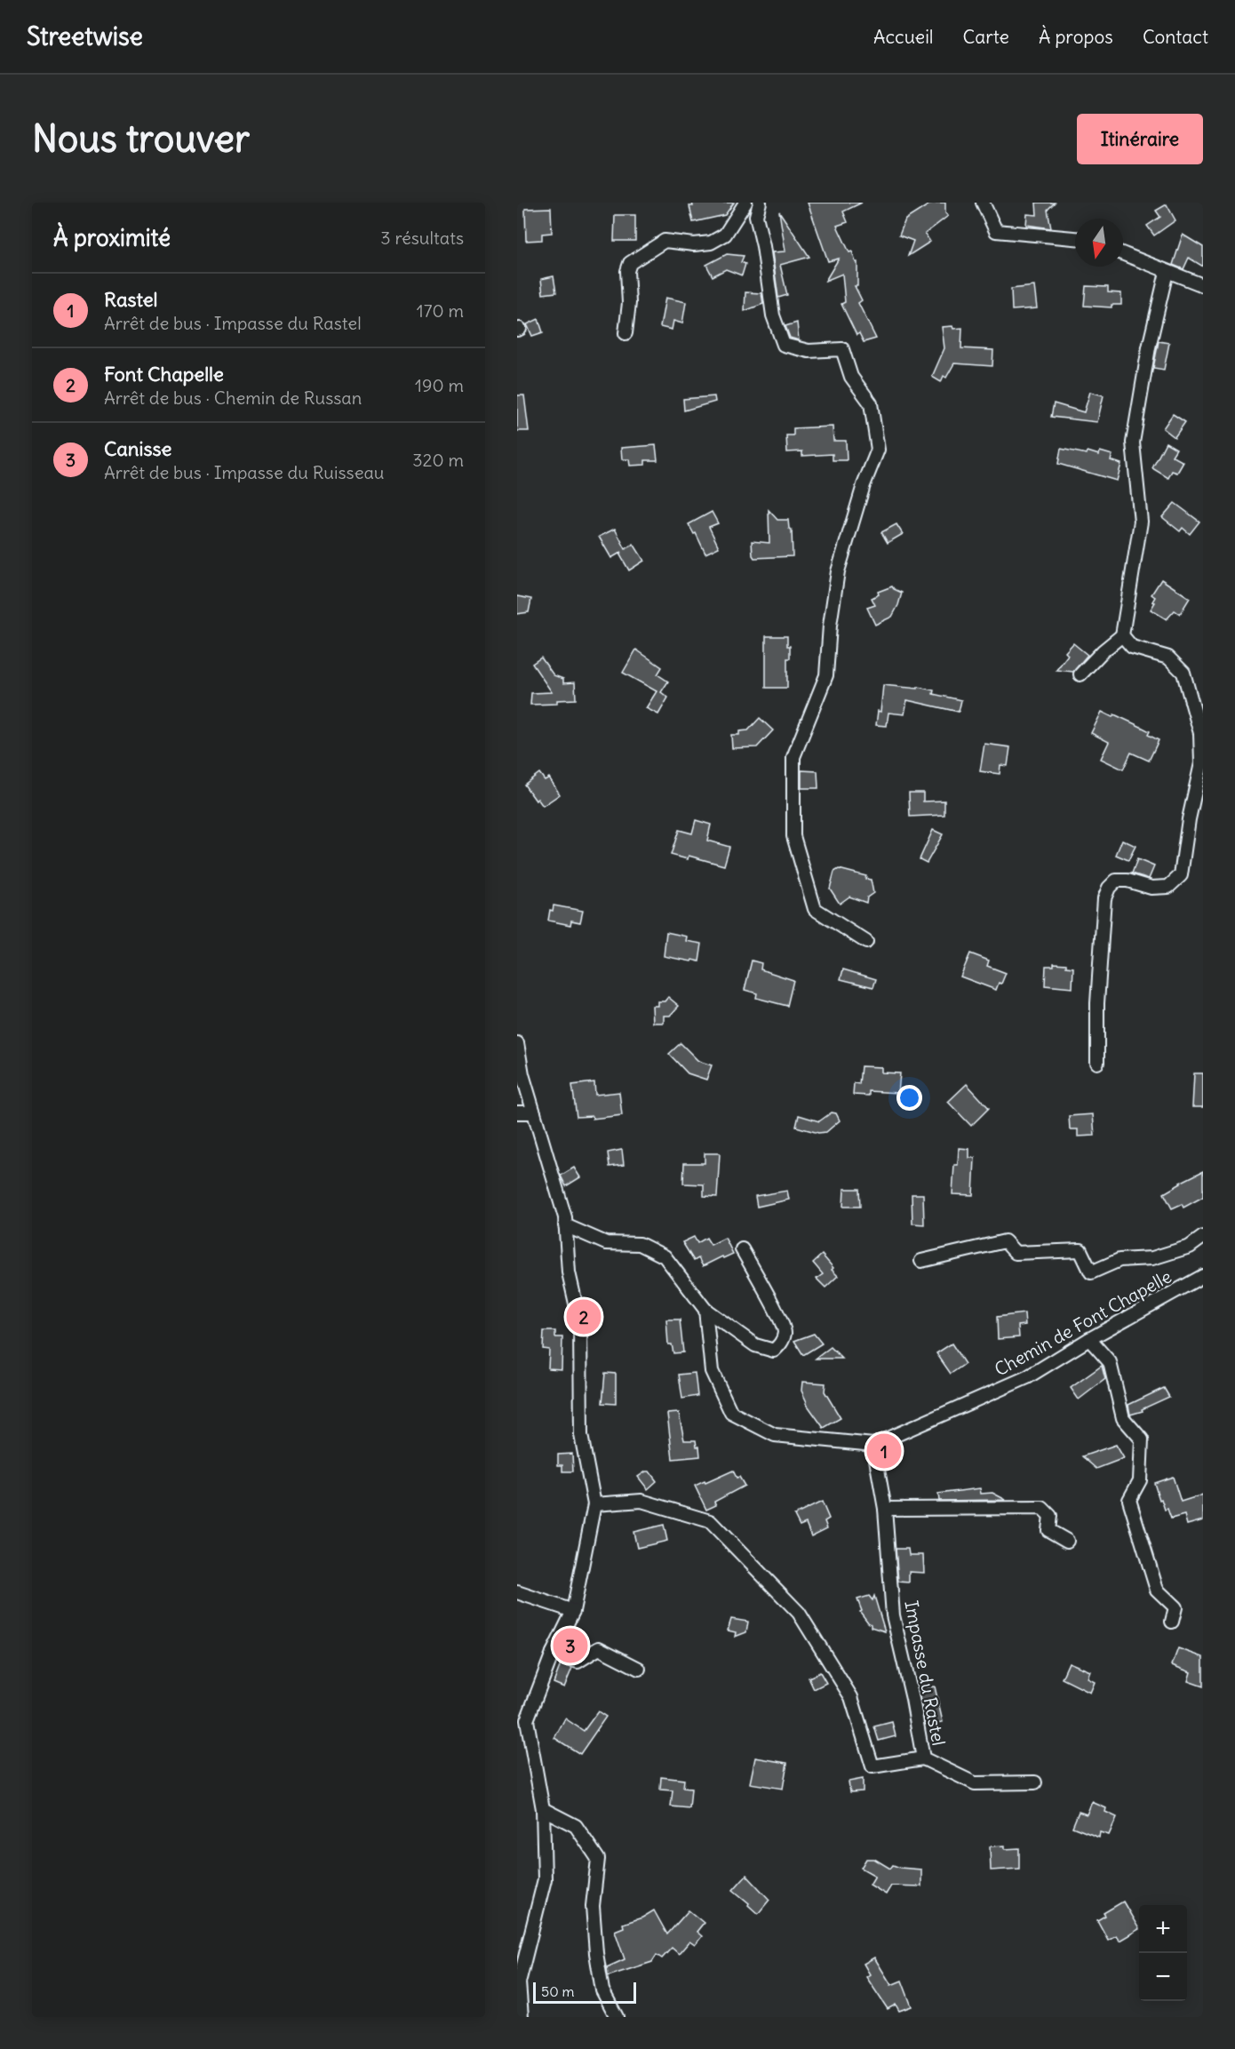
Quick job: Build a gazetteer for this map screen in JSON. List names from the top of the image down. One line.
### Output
{"streets":{"street":["Chemin de Font Chapelle","Impasse du Rastel"]},"crossings":[["Chemin de Font Chapelle","Impasse du Rastel"]],"scale_bar":"50 m","north":"bottom","page":{"header":"Streetwise","nav":["Accueil","Carte","À propos","Contact"],"buttons":"Itinéraire","title":"Nous trouver","heading":["À proximité","3 résultats"],"list":[{"mark":"1","name":"Rastel","note":"Arrêt de bus · Impasse du Rastel","value":"170 m"},{"mark":"2","name":"Font Chapelle","note":"Arrêt de bus · Chemin de Russan","value":"190 m"},{"mark":"3","name":"Canisse","note":"Arrêt de bus · Impasse du Ruisseau","value":"320 m"}],"pins":["2","1","3"],"map_buttons":["+","−"],"scale":"50 m"}}
